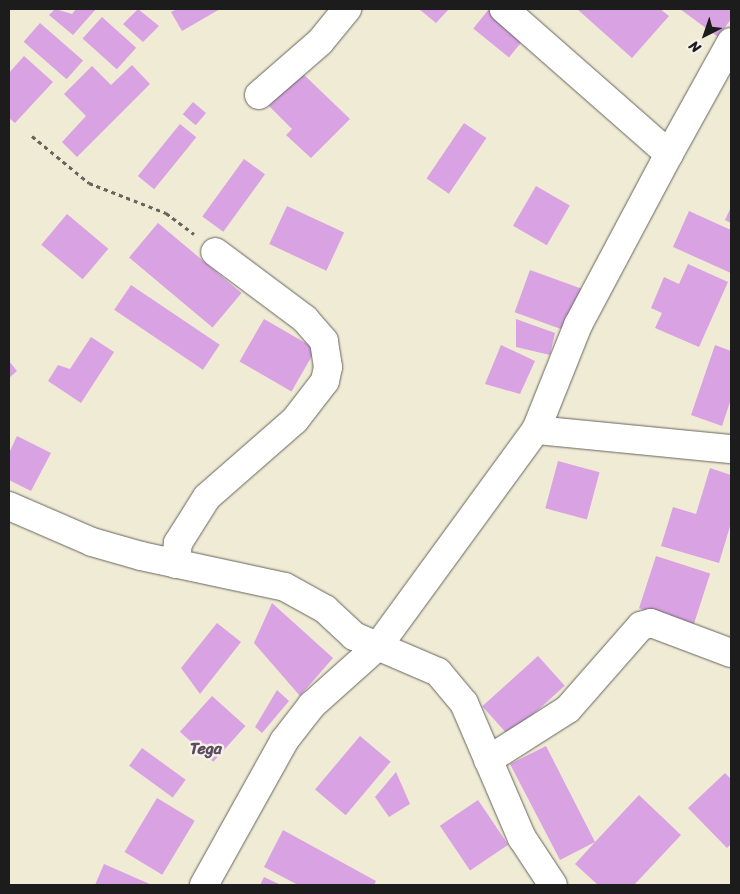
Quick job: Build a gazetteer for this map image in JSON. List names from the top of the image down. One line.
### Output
{"districts":["Tega"],"north":"bottom left"}
